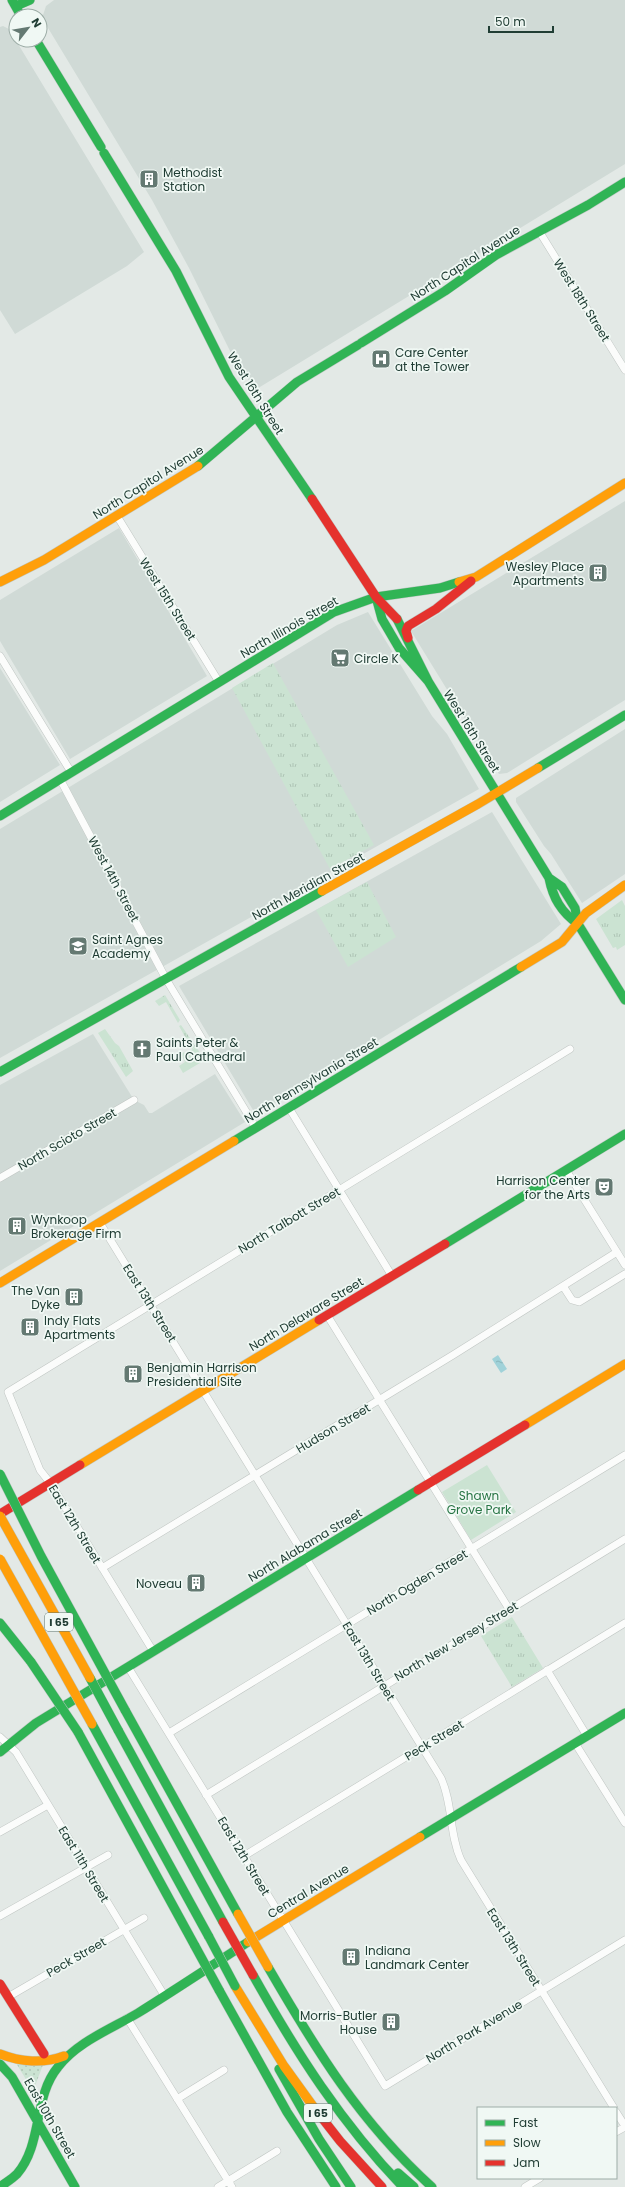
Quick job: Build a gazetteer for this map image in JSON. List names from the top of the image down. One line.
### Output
{"streets":{"main road":["North Capitol Avenue","West 16th Street","North Illinois Street","North Meridian Street","North Pennsylvania Street","North Delaware Street","North Alabama Street","I 65","Central Avenue","East 10th Street"],"street":["West 18th Street","West 15th Street","West 14th Street","North Scioto Street","North Talbott Street","East 13th Street","Hudson Street","East 12th Street","North Ogden Street","North New Jersey Street","Peck Street","East 11th Street","North Park Avenue"]},"crossings":[["North Capitol Avenue","West 18th Street"],["North Capitol Avenue","West 16th Street"],["North Capitol Avenue","West 15th Street"],["West 16th Street","North Illinois Street"],["West 16th Street","North Meridian Street"],["West 15th Street","North Illinois Street"],["North Illinois Street","West 14th Street"],["West 14th Street","North Meridian Street"],["West 14th Street","North Pennsylvania Street"],["North Pennsylvania Street","East 13th Street"],["North Talbott Street","East 13th Street"],["North Talbott Street","East 12th Street"],["East 13th Street","North Delaware Street"],["East 13th Street","Hudson Street"],["East 13th Street","North Alabama Street"],["East 13th Street","North Ogden Street"],["East 13th Street","North New Jersey Street"],["East 13th Street","Peck Street"],["East 13th Street","Central Avenue"],["East 13th Street","North Park Avenue"],["North Delaware Street","East 12th Street"],["North Delaware Street","I 65"],["Hudson Street","East 12th Street"],["East 12th Street","North Alabama Street"],["East 12th Street","North Ogden Street"],["East 12th Street","North New Jersey Street"],["East 12th Street","Peck Street"],["East 12th Street","Central Avenue"],["East 12th Street","North Park Avenue"],["North Alabama Street","East 11th Street"],["Peck Street","East 11th Street"],["East 11th Street","Central Avenue"],["Central Avenue","East 10th Street"]],"parks":["Shawn Grove Park"],"places":{"building":["Methodist Station","Wesley Place Apartments","Wynkoop Brokerage Firm","The Van Dyke","Indy Flats Apartments","Benjamin Harrison Presidential Site","Noveau","Indiana Landmark Center","Morris-Butler House"],"hospital":["Care Center at the Tower"],"supermarket":["Circle K"],"school or university":["Saint Agnes Academy"],"church":["Saints Peter & Paul Cathedral"],"theatre":["Harrison Center for the Arts"]},"legend":["Fast","Slow","Jam"],"scale_bar":"50 m","north":"top right"}
